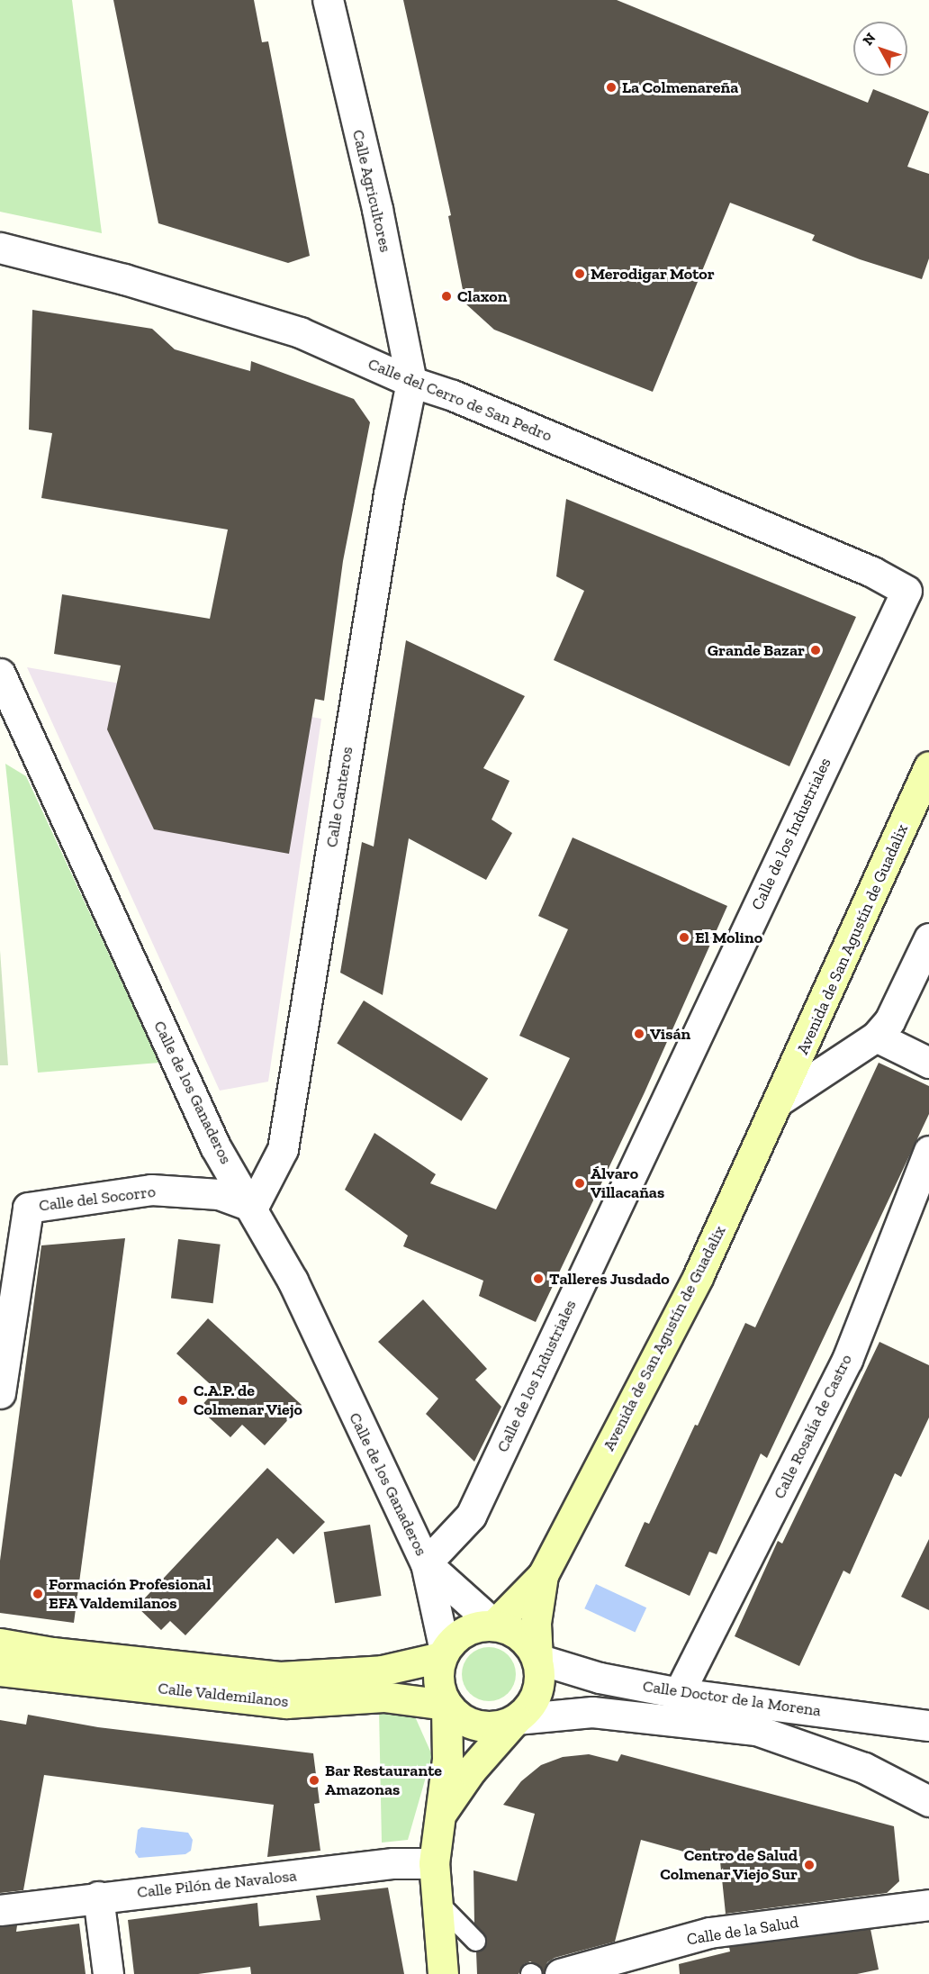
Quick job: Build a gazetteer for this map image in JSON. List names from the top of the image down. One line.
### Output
{"streets":{"main road":["Avenida de San Agustín de Guadalix","Calle Valdemilanos"],"street":["Calle Agricultores","Calle del Cerro de San Pedro","Calle Canteros","Calle de los Industriales","Calle de los Ganaderos","Calle del Socorro","Calle Rosalía de Castro","Calle Doctor de la Morena","Calle Pilón de Navalosa","Calle de la Salud"]},"crossings":[["Calle Agricultores","Calle del Cerro de San Pedro"],["Calle Agricultores","Calle Canteros"],["Calle del Cerro de San Pedro","Calle Canteros"],["Calle del Cerro de San Pedro","Calle de los Industriales"],["Calle Canteros","Calle de los Ganaderos"],["Calle Canteros","Calle del Socorro"],["Calle de los Industriales","Calle de los Ganaderos"],["Avenida de San Agustín de Guadalix","Calle de los Ganaderos"],["Avenida de San Agustín de Guadalix","Calle Valdemilanos"],["Avenida de San Agustín de Guadalix","Calle Doctor de la Morena"],["Calle de los Ganaderos","Calle del Socorro"],["Calle de los Ganaderos","Calle Valdemilanos"],["Calle de los Ganaderos","Calle Doctor de la Morena"],["Calle Rosalía de Castro","Calle Doctor de la Morena"],["Calle Valdemilanos","Calle Doctor de la Morena"]],"places":["La Colmenareña","Merodigar Motor","Claxon","Grande Bazar","El Molino","Visán","Álvaro Villacañas","Talleres Jusdado","C.A.P. de Colmenar Viejo","Formación Profesional EFA Valdemilanos","Bar Restaurante Amazonas","Centro de Salud Colmenar Viejo Sur"],"north":"top left"}
